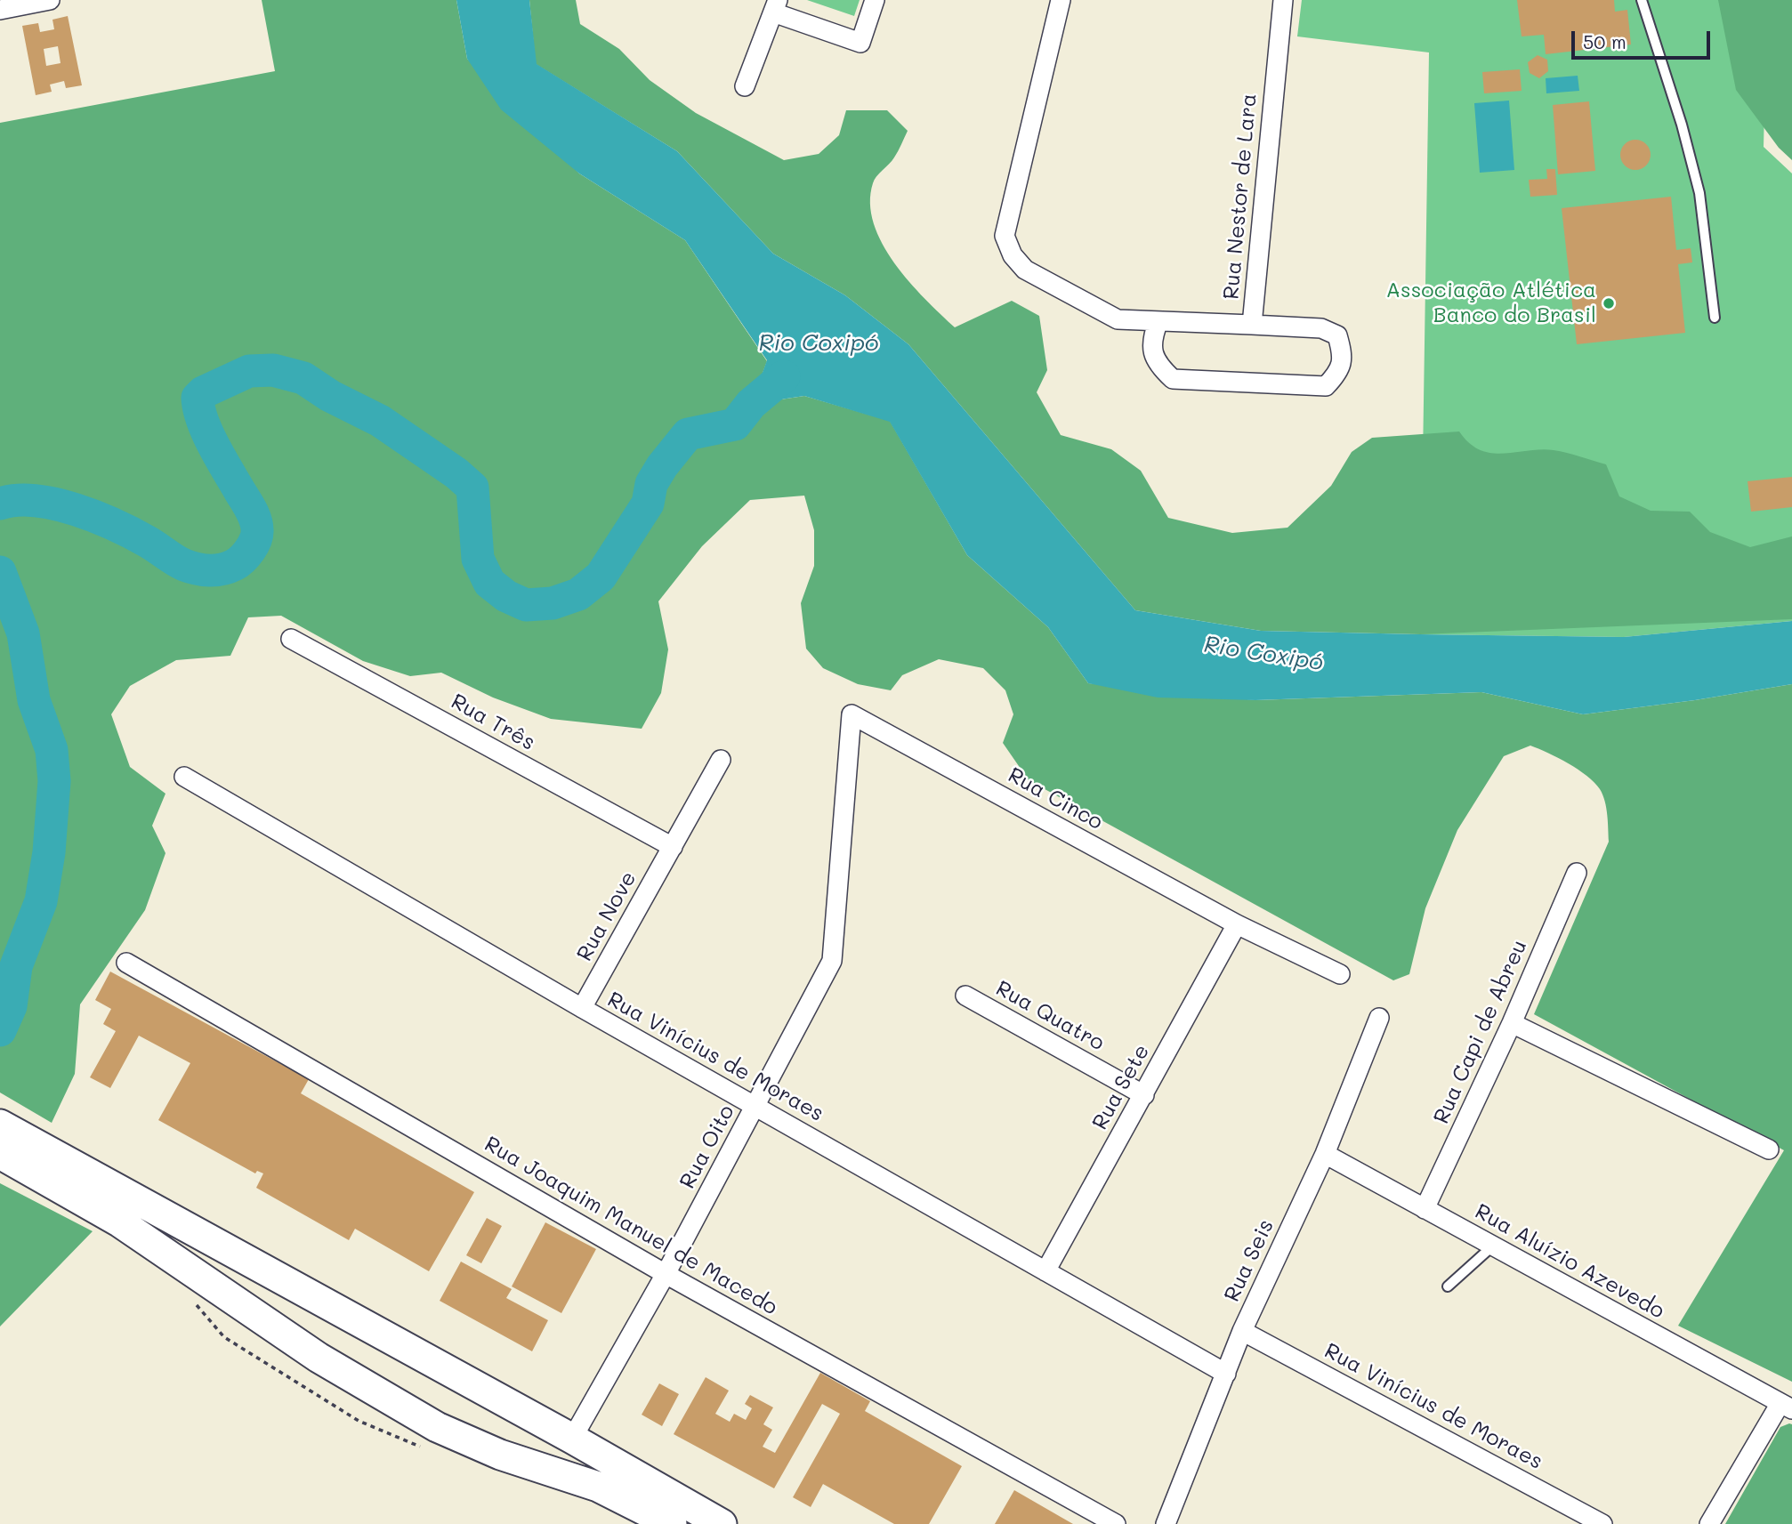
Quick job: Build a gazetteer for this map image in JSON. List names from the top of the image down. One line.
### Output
{"streets":{"street":["Rua Nestor de Lara","Rua Três","Rua Cinco","Rua Nove","Rua Quatro","Rua Capi de Abreu","Rua Vinícius de Moraes","Rua Sete","Rua Oito","Rua Joaquim Manuel de Macedo","Rua Seis","Rua Aluízio Azevedo"]},"crossings":[["Rua Três","Rua Nove"],["Rua Cinco","Rua Sete"],["Rua Cinco","Rua Oito"],["Rua Nove","Rua Vinícius de Moraes"],["Rua Quatro","Rua Sete"],["Rua Capi de Abreu","Rua Aluízio Azevedo"],["Rua Vinícius de Moraes","Rua Sete"],["Rua Vinícius de Moraes","Rua Oito"],["Rua Vinícius de Moraes","Rua Seis"],["Rua Oito","Rua Joaquim Manuel de Macedo"],["Rua Seis","Rua Aluízio Azevedo"]],"water":["Rio Coxipó"],"places":["Associação Atlética Banco do Brasil"],"scale_bar":"50 m"}
